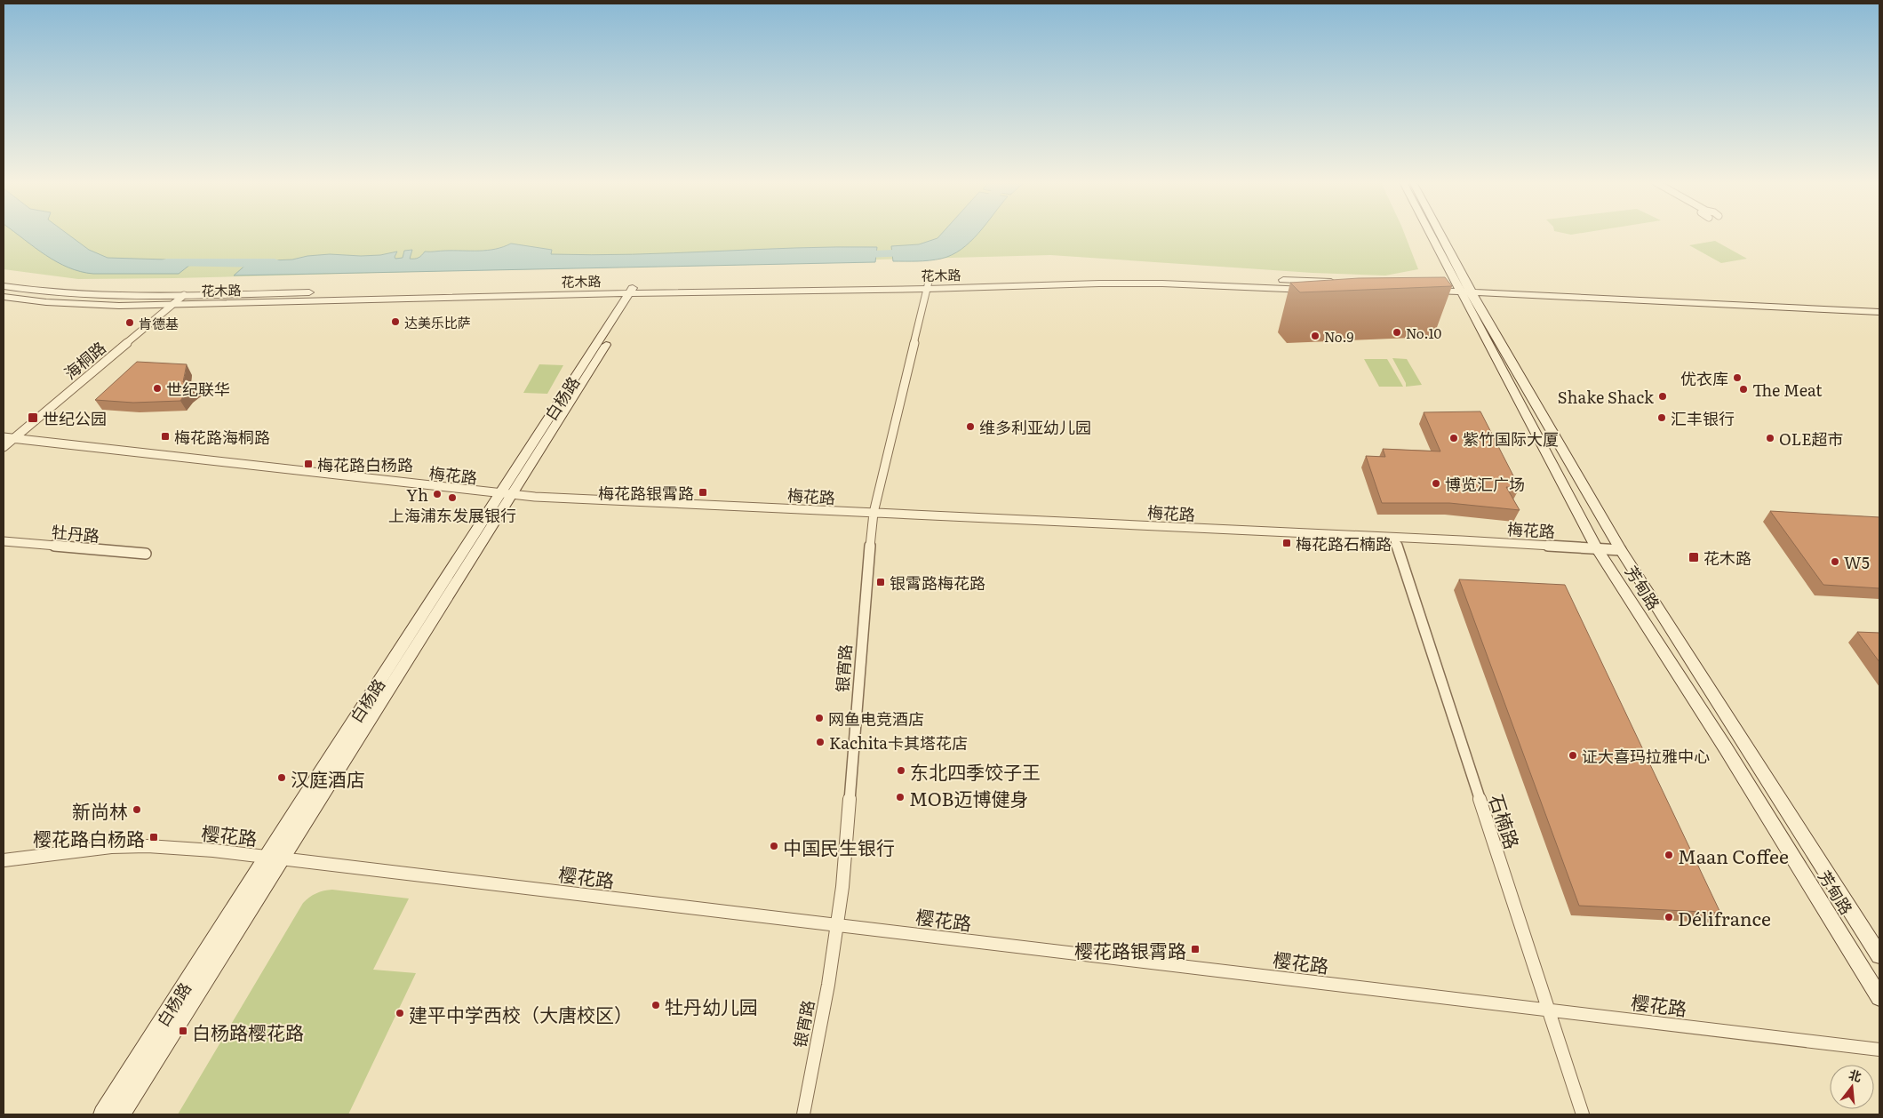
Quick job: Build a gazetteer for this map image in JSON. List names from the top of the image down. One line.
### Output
{"streets":{"main road":["花木路","白杨路","芳甸路"],"street":["海桐路","梅花路","牡丹路","银宵路","石楠路","樱花路"]},"crossings":[["花木路","海桐路"],["花木路","白杨路"],["花木路","银宵路"],["海桐路","梅花路"],["白杨路","梅花路"],["白杨路","樱花路"],["梅花路","芳甸路"],["梅花路","银宵路"],["梅花路","石楠路"],["银宵路","樱花路"],["石楠路","樱花路"]],"places":{"other":["达美乐比萨","肯德基","No.10","No.9","优衣库","世纪联华","The Meat","Shake Shack","汇丰银行","维多利亚幼儿园","紫竹国际大厦","OLE超市","博览汇广场","Yh","上海浦东发展银行","W5","网鱼电竞酒店","Kachita卡其塔花店","证大喜玛拉雅中心","东北四季饺子王","汉庭酒店","MOB迈博健身","新尚林","中国民生银行","Maan Coffee","Délifrance","牡丹幼儿园","建平中学西校（大唐校区）"],"transit":["世纪公园","梅花路海桐路","梅花路白杨路","梅花路银霄路","梅花路石楠路","花木路","银霄路梅花路","樱花路白杨路","樱花路银霄路","白杨路樱花路"]},"north":"top"}
